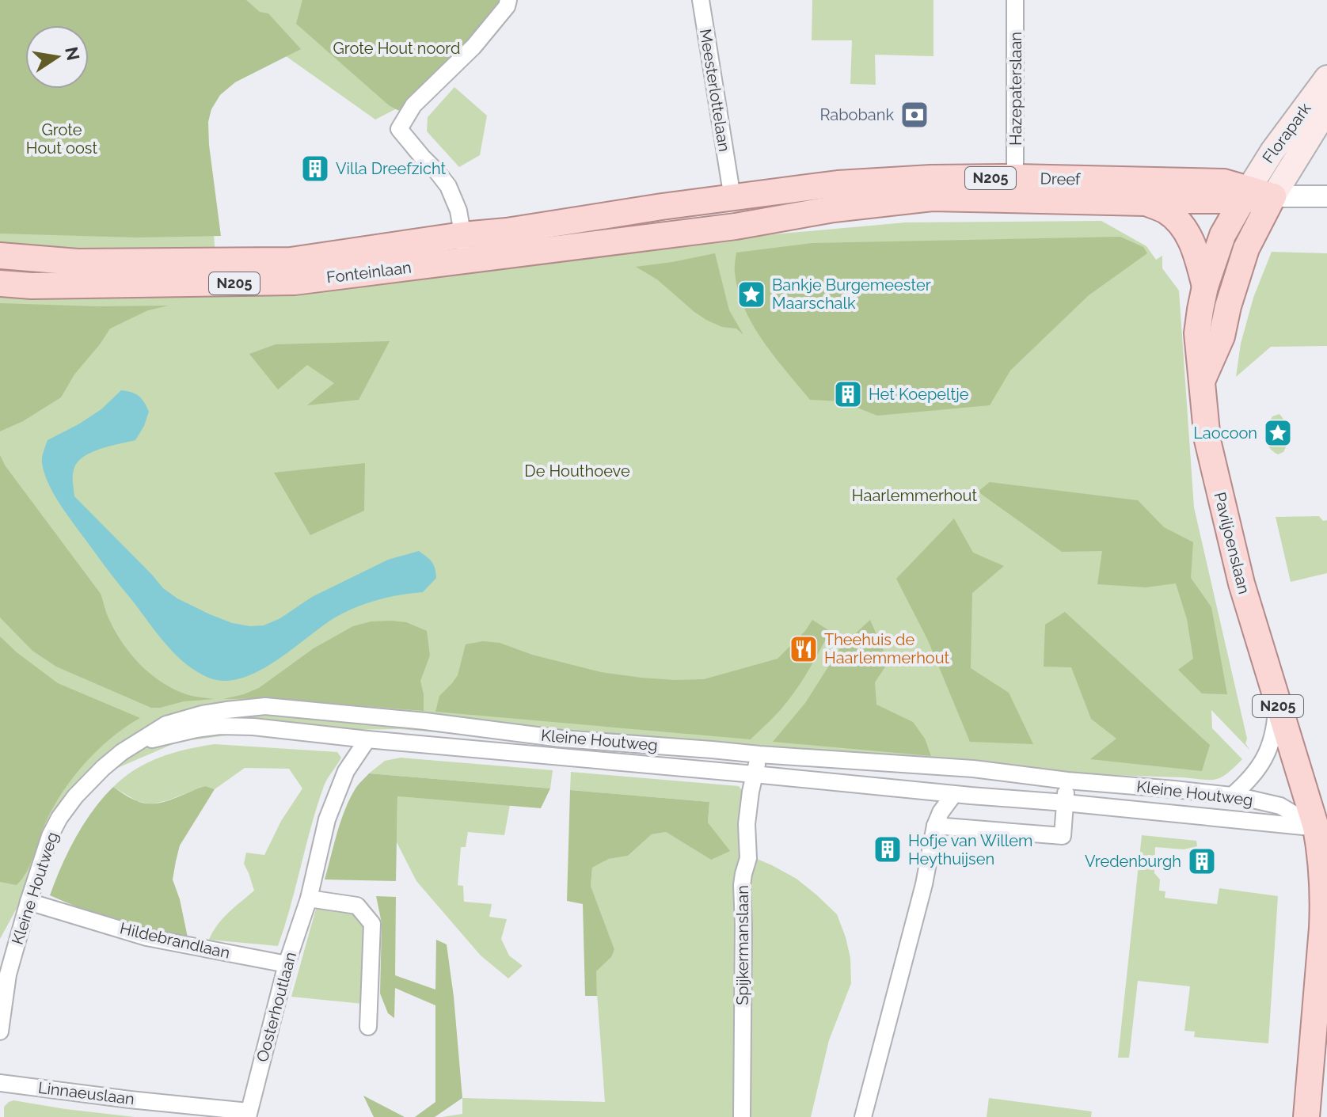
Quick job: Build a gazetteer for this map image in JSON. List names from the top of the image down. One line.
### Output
{"streets":{"main road":["Florapark","N205","Dreef","Fonteinlaan","Paviljoenslaan"],"street":["Hazepaterslaan","Meesterlottelaan","Kleine Houtweg","Hildebrandlaan","Spijkermanslaan","Oosterhoutlaan","Linnaeuslaan"]},"crossings":[["Hazepaterslaan","Dreef"],["Meesterlottelaan","Dreef"],["Meesterlottelaan","Fonteinlaan"],["Florapark","Dreef"],["Florapark","Paviljoenslaan"],["N205","Paviljoenslaan"],["N205","Kleine Houtweg"],["Dreef","Fonteinlaan"],["Dreef","Paviljoenslaan"],["Paviljoenslaan","Kleine Houtweg"],["Kleine Houtweg","Hildebrandlaan"],["Kleine Houtweg","Spijkermanslaan"],["Kleine Houtweg","Oosterhoutlaan"],["Hildebrandlaan","Oosterhoutlaan"],["Oosterhoutlaan","Linnaeuslaan"]],"parks":["Grote Hout noord","Grote Hout oost","De Houthoeve","Haarlemmerhout"],"places":{"bank":["Rabobank"],"building":["Villa Dreefzicht","Het Koepeltje","Hofje van Willem Heythuijsen","Vredenburgh"],"place":["Bankje Burgemeester Maarschalk","Laocoon"],"restaurant":["Theehuis de Haarlemmerhout"]},"north":"right"}
